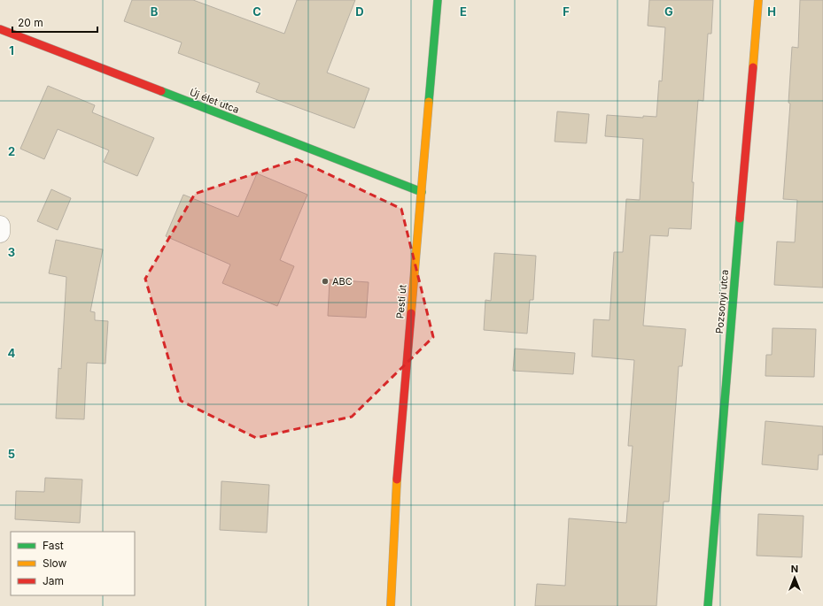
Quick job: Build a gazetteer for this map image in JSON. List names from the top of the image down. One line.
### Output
{"streets":{"street":["Új élet utca","Pesti út","Pozsonyi utca"]},"crossings":[["Új élet utca","Pesti út"]],"places":["ABC"],"legend":["Fast","Slow","Jam"],"scale_bar":"20 m","north":"top","grid":{"columns":["B","C","D","E","F","G","H"],"rows":["1","2","3","4","5"]}}
